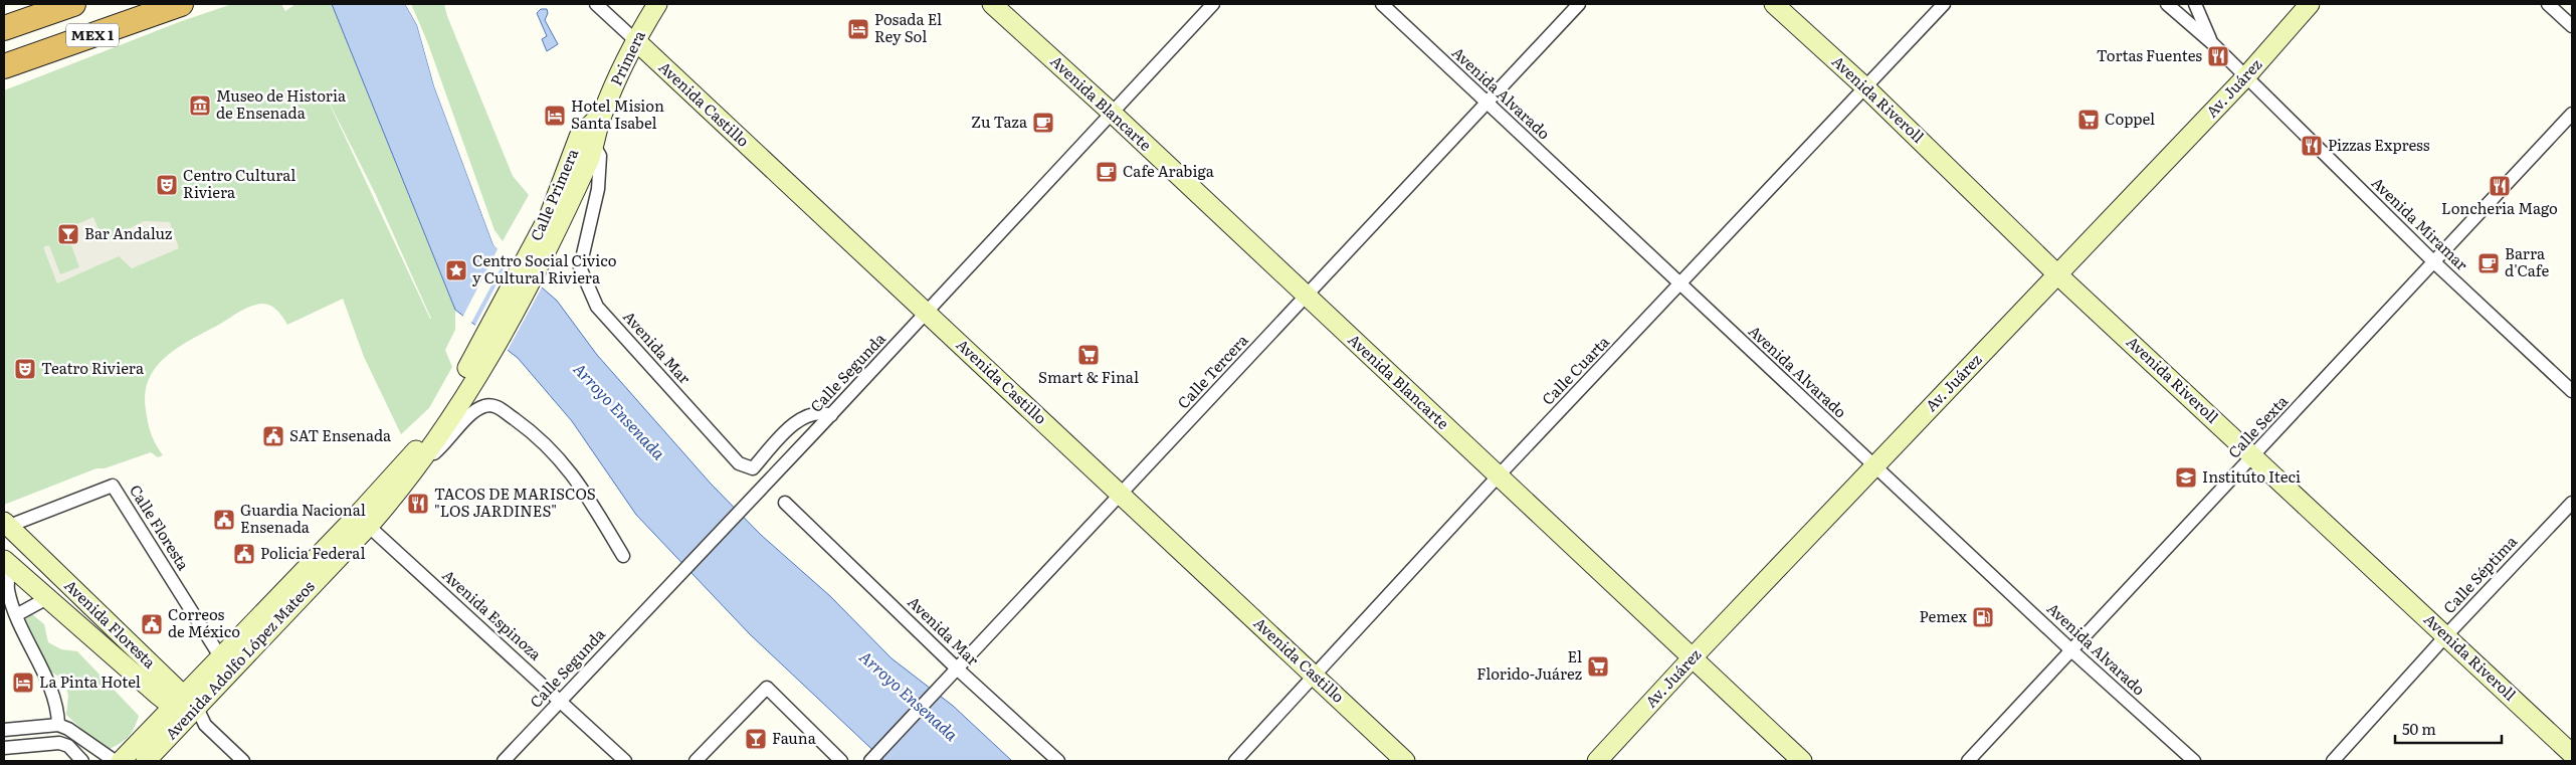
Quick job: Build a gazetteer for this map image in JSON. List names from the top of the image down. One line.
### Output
{"streets":{"highway":["MEX 1"],"main road":["Primera","Av. Juárez","Avenida Riveroll","Avenida Blancarte","Avenida Castillo","Calle Primera","Avenida Floresta","Avenida Adolfo López Mateos"],"street":["Avenida Alvarado","Avenida Miramar","Avenida Mar","Calle Cuarta","Calle Tercera","Calle Segunda","Calle Sexta","Calle Floresta","Calle Séptima","Avenida Espinoza"]},"crossings":[["Primera","Avenida Castillo"],["Primera","Calle Primera"],["Av. Juárez","Avenida Alvarado"],["Av. Juárez","Avenida Riveroll"],["Av. Juárez","Avenida Blancarte"],["Av. Juárez","Avenida Miramar"],["Avenida Alvarado","Calle Cuarta"],["Avenida Alvarado","Calle Tercera"],["Avenida Alvarado","Calle Sexta"],["Avenida Riveroll","Calle Cuarta"],["Avenida Riveroll","Calle Sexta"],["Avenida Riveroll","Calle Séptima"],["Avenida Blancarte","Calle Cuarta"],["Avenida Blancarte","Calle Tercera"],["Avenida Blancarte","Calle Segunda"],["Avenida Castillo","Calle Cuarta"],["Avenida Castillo","Calle Tercera"],["Avenida Castillo","Calle Segunda"],["Calle Primera","Avenida Mar"],["Calle Primera","Avenida Espinoza"],["Calle Primera","Avenida Adolfo López Mateos"],["Avenida Miramar","Calle Sexta"],["Avenida Mar","Calle Tercera"],["Avenida Mar","Calle Segunda"],["Calle Segunda","Avenida Espinoza"],["Calle Floresta","Avenida Floresta"],["Calle Floresta","Avenida Adolfo López Mateos"],["Avenida Espinoza","Avenida Adolfo López Mateos"],["Avenida Floresta","Avenida Adolfo López Mateos"]],"water":["Arroyo Ensenada"],"places":{"hotel":["Posada El Rey Sol","Hotel Mision Santa Isabel","La Pinta Hotel"],"restaurant":["Tortas Fuentes","Pizzas Express","Loncheria Mago","TACOS DE MARISCOS \"LOS JARDINES\""],"museum":["Museo de Historia de Ensenada"],"supermarket":["Coppel","Smart & Final","El Florido-Juárez"],"cafe":["Zu Taza","Cafe Arabiga","Barra d'Cafe"],"theatre":["Centro Cultural Riviera","Teatro Riviera"],"bar":["Bar Andaluz","Fauna"],"place":["Centro Social Civico y Cultural Riviera"],"public building":["SAT Ensenada","Guardia Nacional Ensenada","Policia Federal","Correos de México"],"school or university":["Instituto Iteci"],"fuel station":["Pemex"]},"scale_bar":"50 m"}
